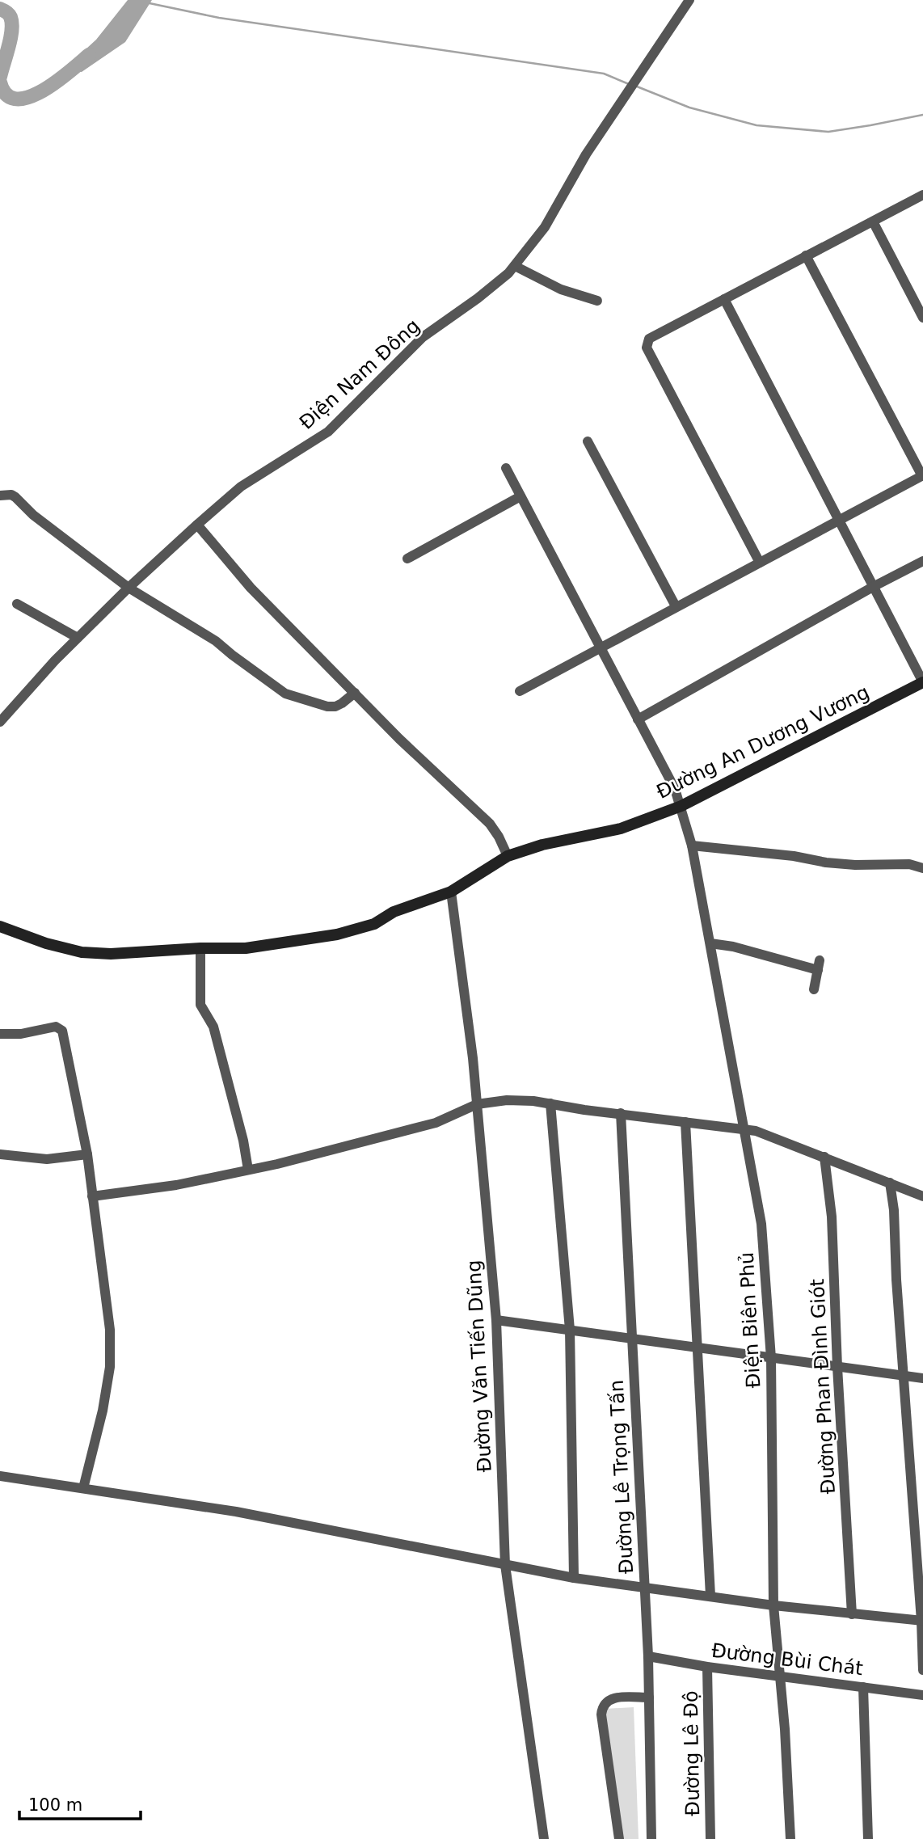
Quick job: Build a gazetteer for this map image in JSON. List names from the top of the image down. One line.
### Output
{"streets":{"main road":["Đường An Dương Vương"],"street":["Điện Nam Đông","Điện Biên Phủ","Đường Văn Tiến Dũng","Đường Phan Đình Giót","Đường Lê Trọng Tấn","Đường Bùi Chát","Đường Lê Độ"]},"crossings":[["Đường An Dương Vương","Điện Biên Phủ"],["Đường An Dương Vương","Đường Văn Tiến Dũng"],["Điện Biên Phủ","Đường Bùi Chát"],["Đường Lê Trọng Tấn","Đường Bùi Chát"],["Đường Bùi Chát","Đường Lê Độ"]],"scale_bar":"100 m"}
